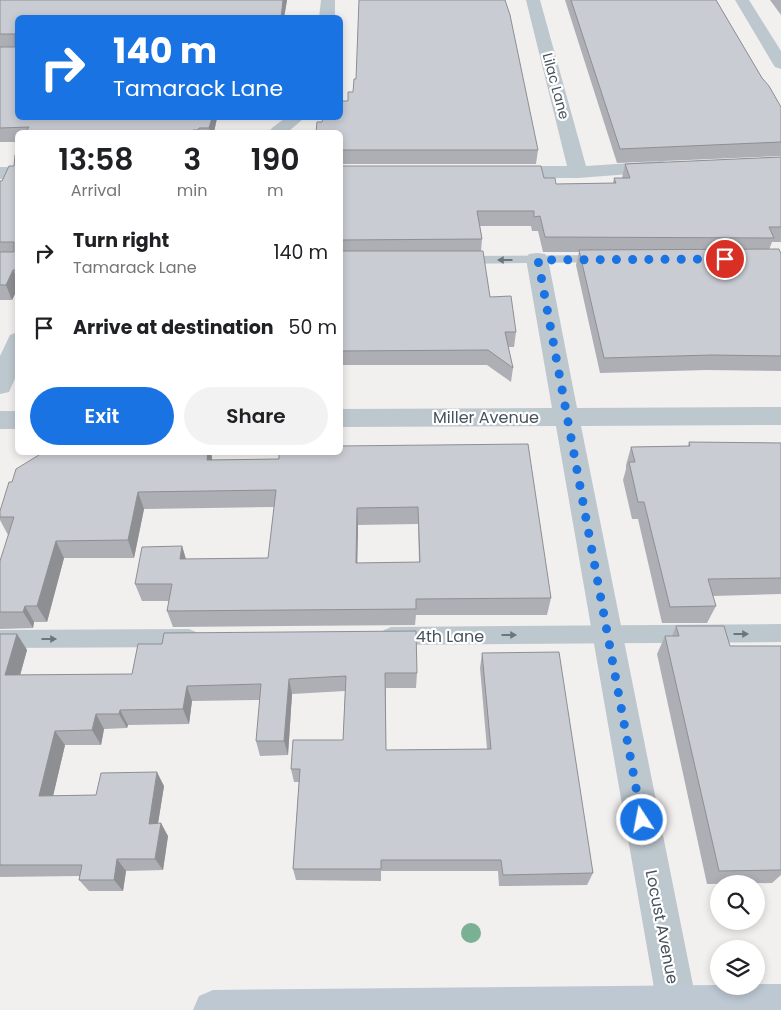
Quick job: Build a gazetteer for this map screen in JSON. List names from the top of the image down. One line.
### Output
{"streets":{"street":["Lilac Lane","Miller Avenue","Locust Avenue"],"lane":["4th Lane"]},"crossings":[["Miller Avenue","Locust Avenue"],["4th Lane","Locust Avenue"]],"one_way":["4th Lane"],"page":{"turn":["140 m","Tamarack Lane"],"eta":["13:58","Arrival","3","min","190","m"],"list":[{"name":"Turn right","note":"Tamarack Lane","value":"140 m"},{"name":"Arrive at destination","value":"50 m"}],"buttons":["Exit","Share"]}}
